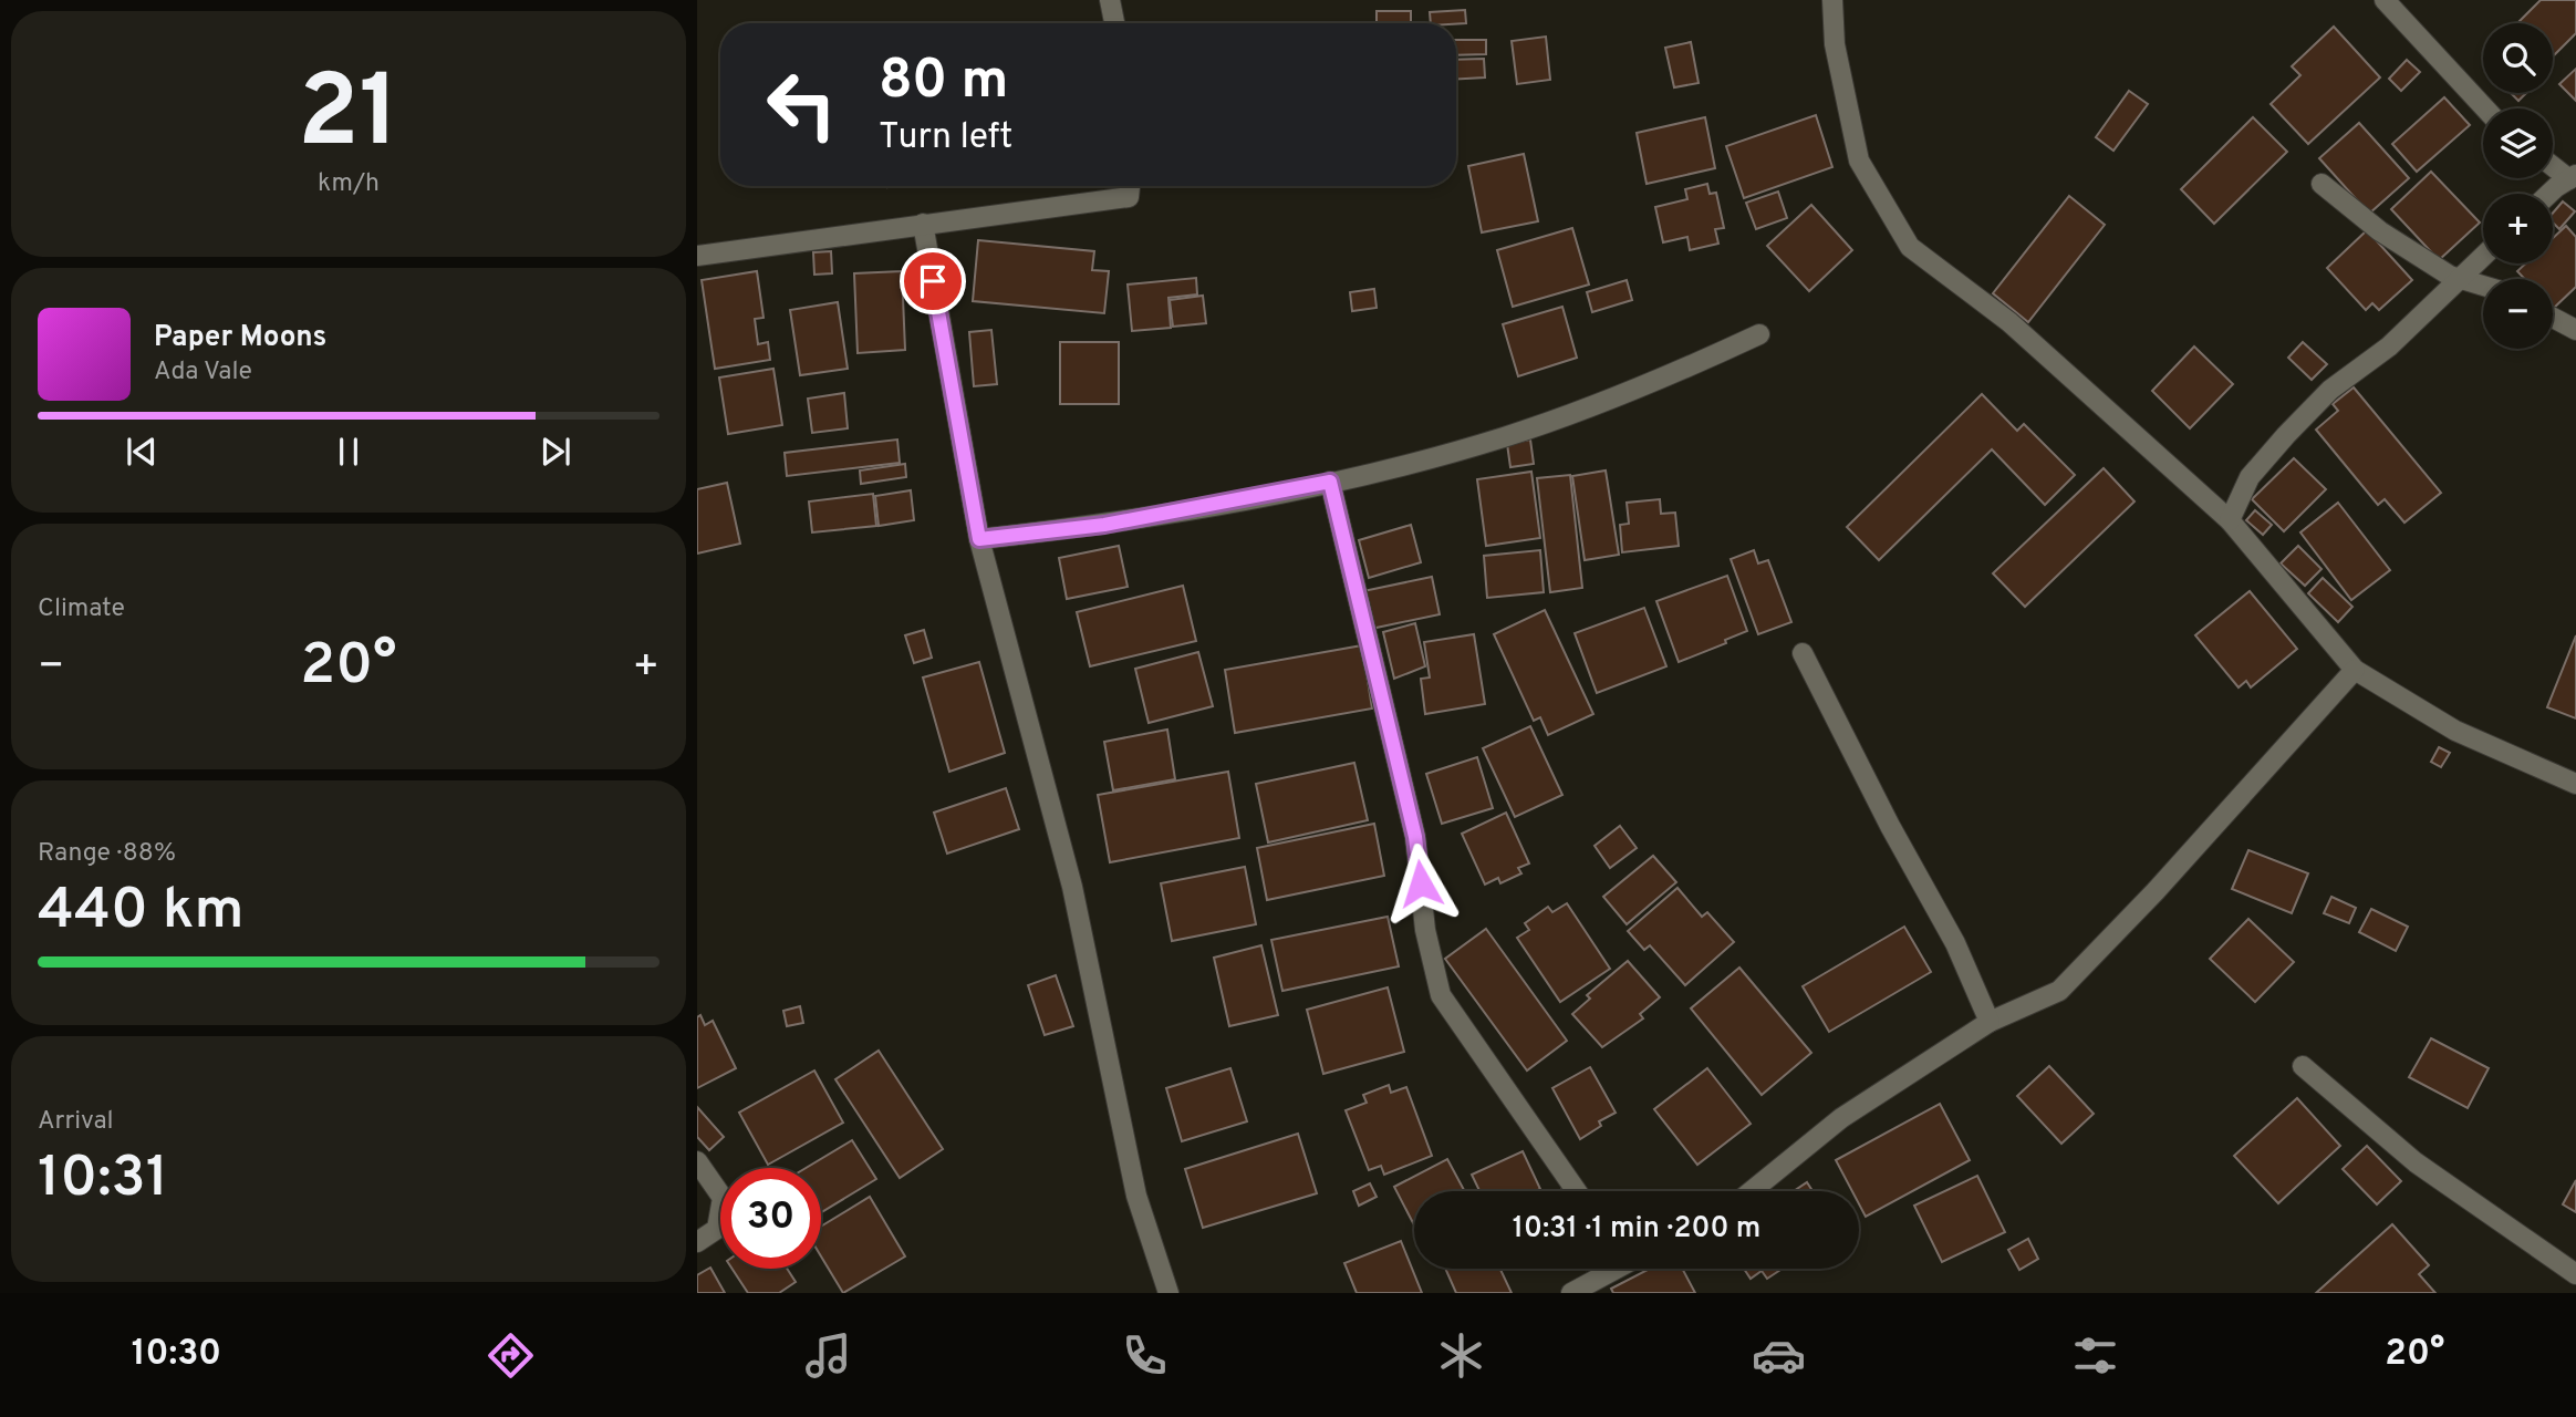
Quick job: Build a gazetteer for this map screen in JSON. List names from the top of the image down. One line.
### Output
{"page":{"tile":[["21","km/h"],"Climate",["Range · 88%","440 km"],["Arrival","10:31"]],"map_buttons":["+","−"],"turn":["80 m","Turn left"],"song":["Paper Moons","Ada Vale"],"heat":["−","20°","+"],"limit":"30","trip":"10:31 · 1 min · 200 m","tabs":["10:30","20°"]}}
